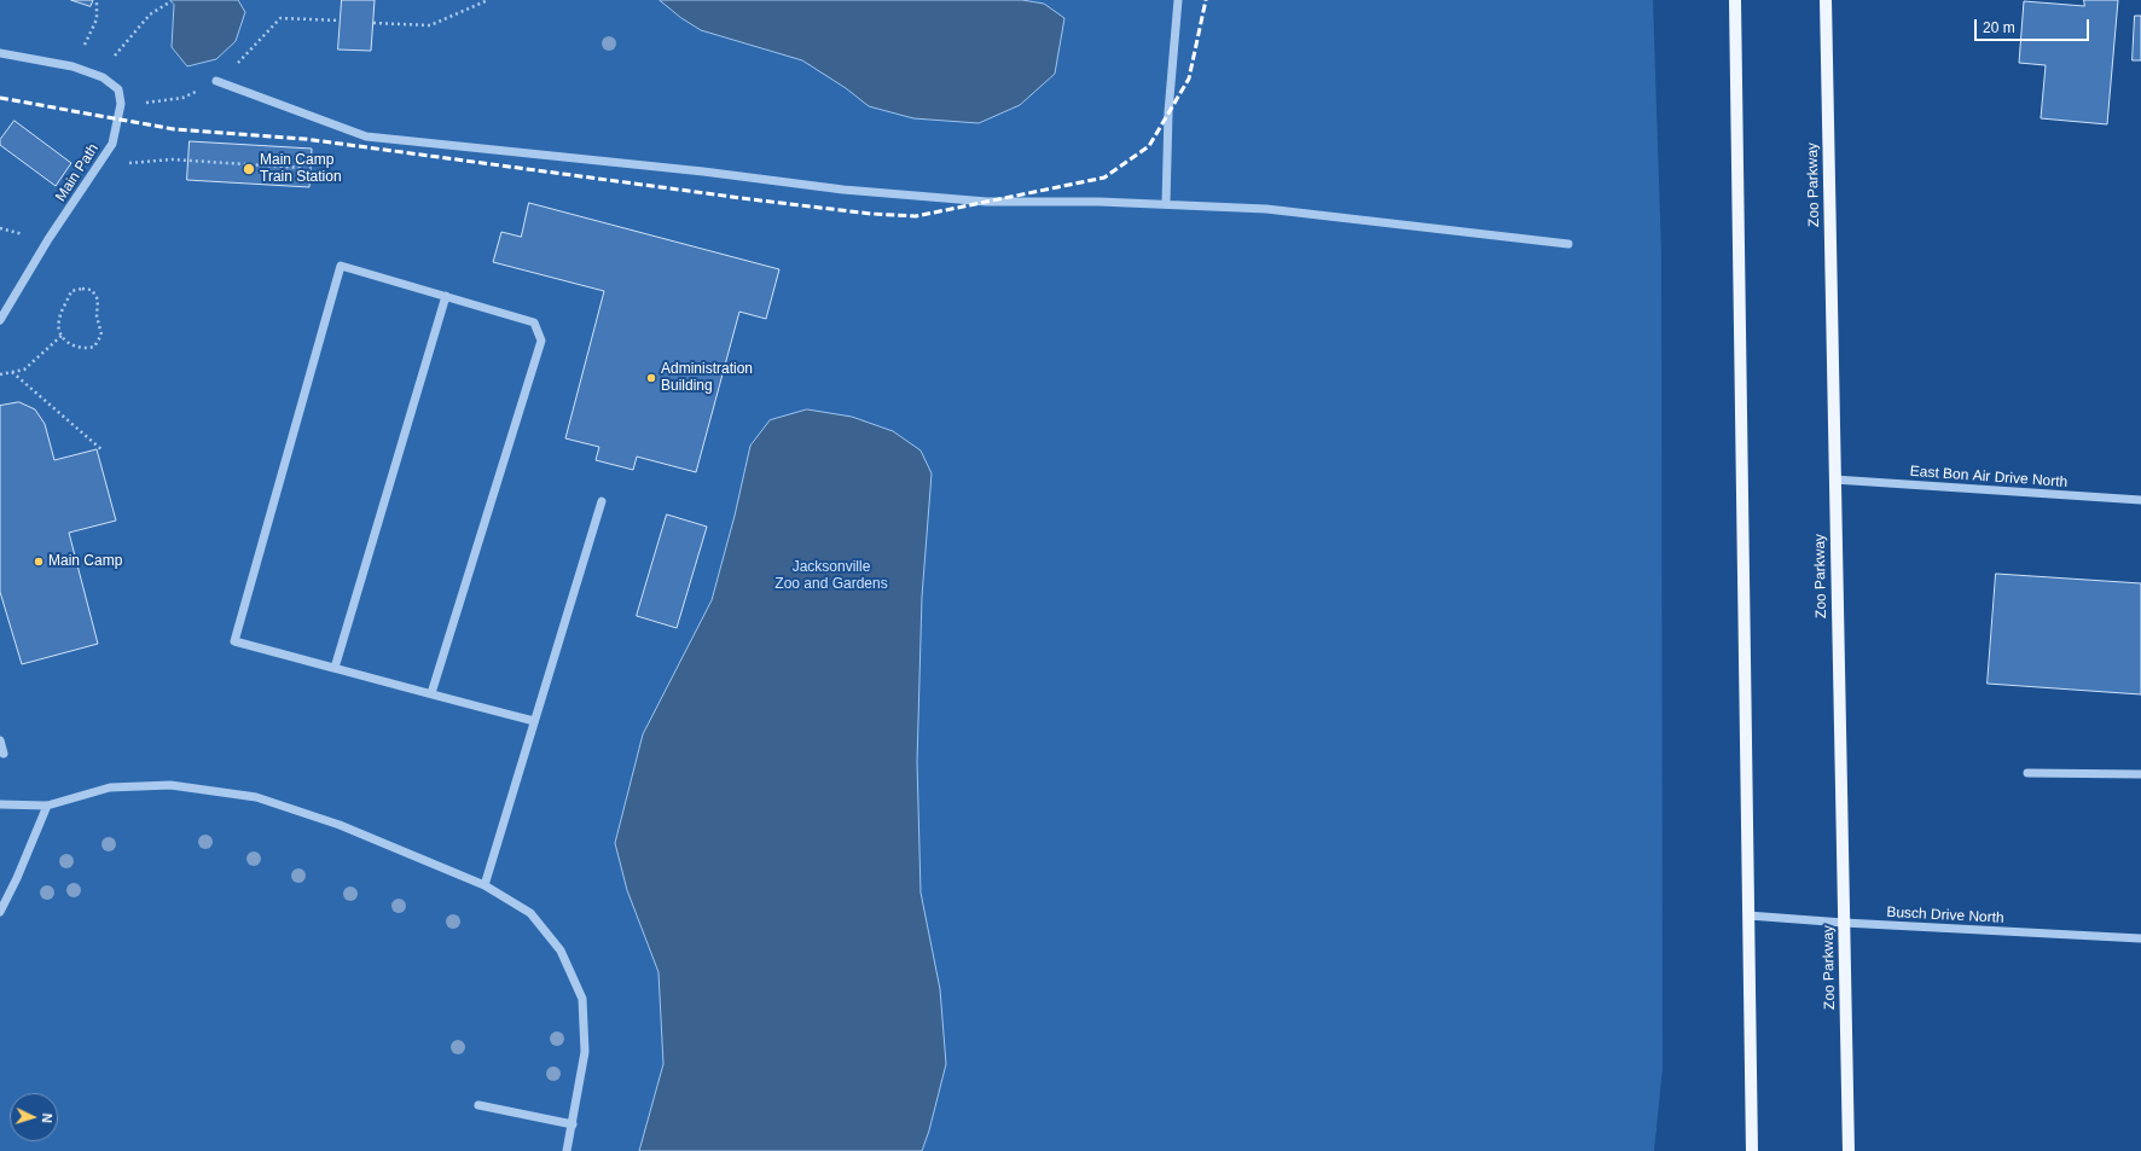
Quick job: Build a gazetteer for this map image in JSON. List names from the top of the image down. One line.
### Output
{"streets":{"main road":["Zoo Parkway"],"street":["Main Path","East Bon Air Drive North","Busch Drive North"]},"crossings":[["Zoo Parkway","East Bon Air Drive North"],["Zoo Parkway","Busch Drive North"]],"parks":["Jacksonville Zoo and Gardens"],"places":["Main Camp Train Station","Administration Building","Main Camp"],"scale_bar":"20 m","north":"right"}
